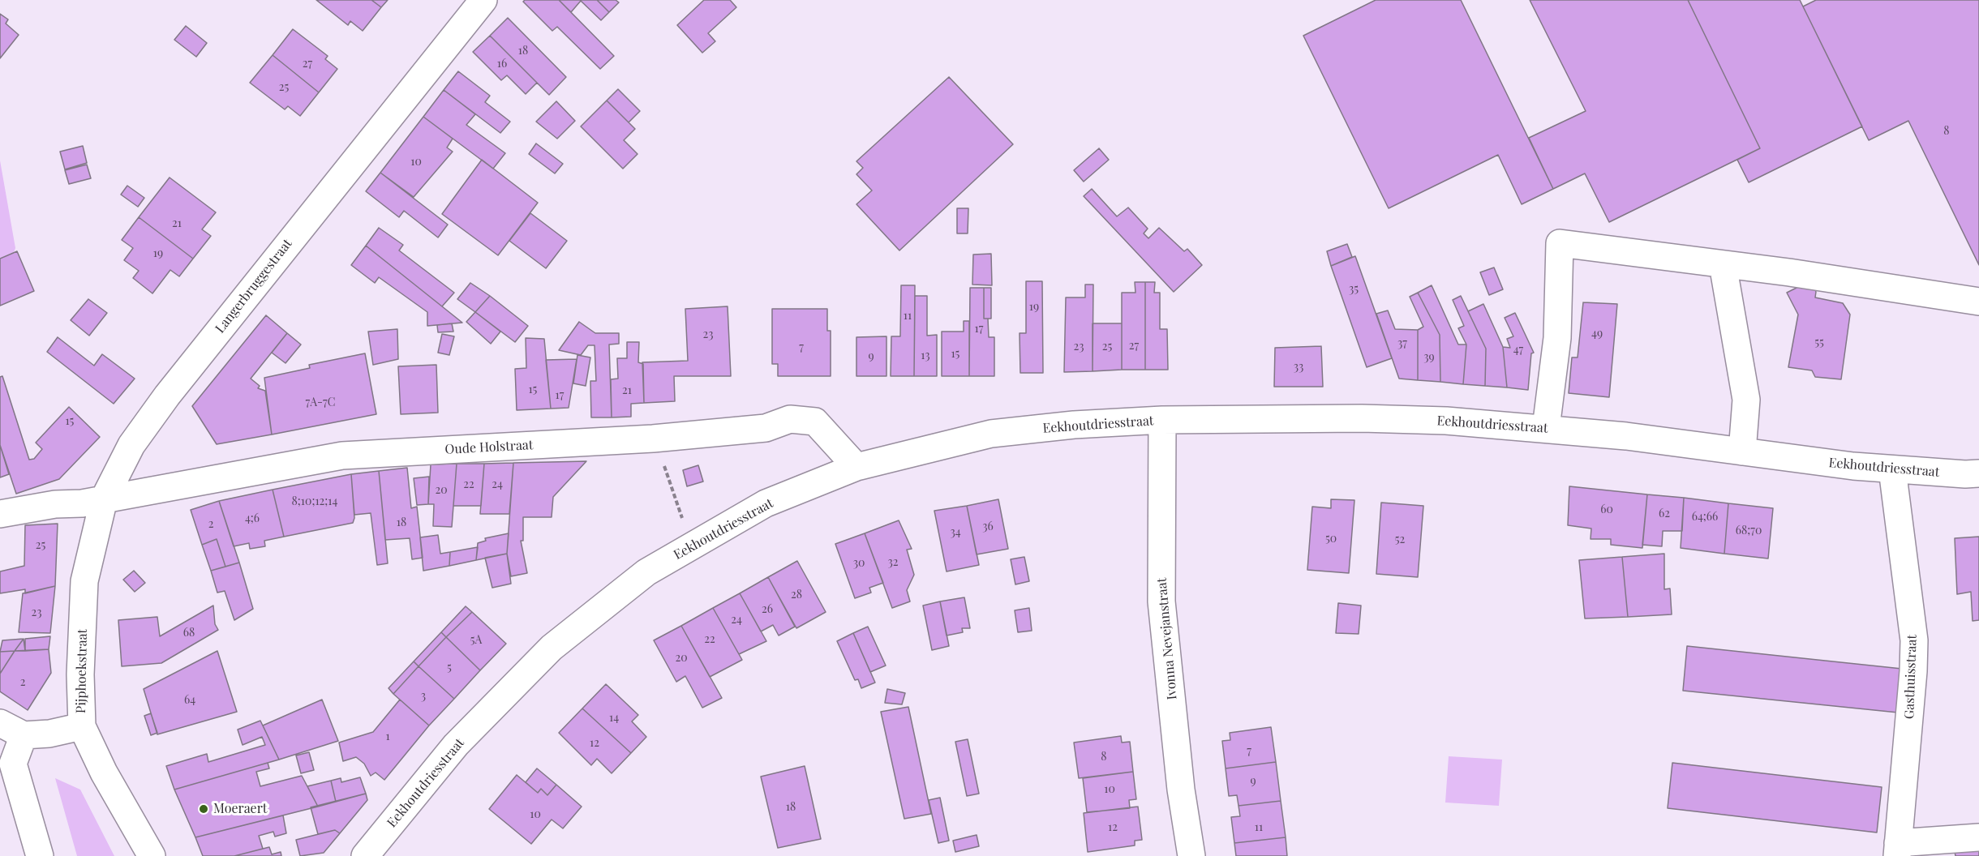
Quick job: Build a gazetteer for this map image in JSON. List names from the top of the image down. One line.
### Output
{"streets":{"street":["Langerbruggestraat","Eekhoutdriesstraat","Oude Holstraat","Ivonna Nevejanstraat","Pijphoekstraat","Gasthuisstraat"]},"crossings":[["Langerbruggestraat","Oude Holstraat"],["Langerbruggestraat","Pijphoekstraat"],["Eekhoutdriesstraat","Oude Holstraat"],["Eekhoutdriesstraat","Ivonna Nevejanstraat"],["Eekhoutdriesstraat","Gasthuisstraat"],["Oude Holstraat","Pijphoekstraat"]],"places":["Moeraert"],"house_numbers":["18","27","16","25","8","10","21","19","35","19","11","17","49","23","55","37","27","23","25","7","47","15","13","9","39","33","15","21","17","7A-7C","15","22","24","20","8;10;12;14","60","62","64;66","4;6","18","2","36","68;70","34","50","52","25","32","30","28","26","23","24","68","22","5A","20","5","2","3","64","14","1","12","7","8","9","10","18","10","12","11"]}
